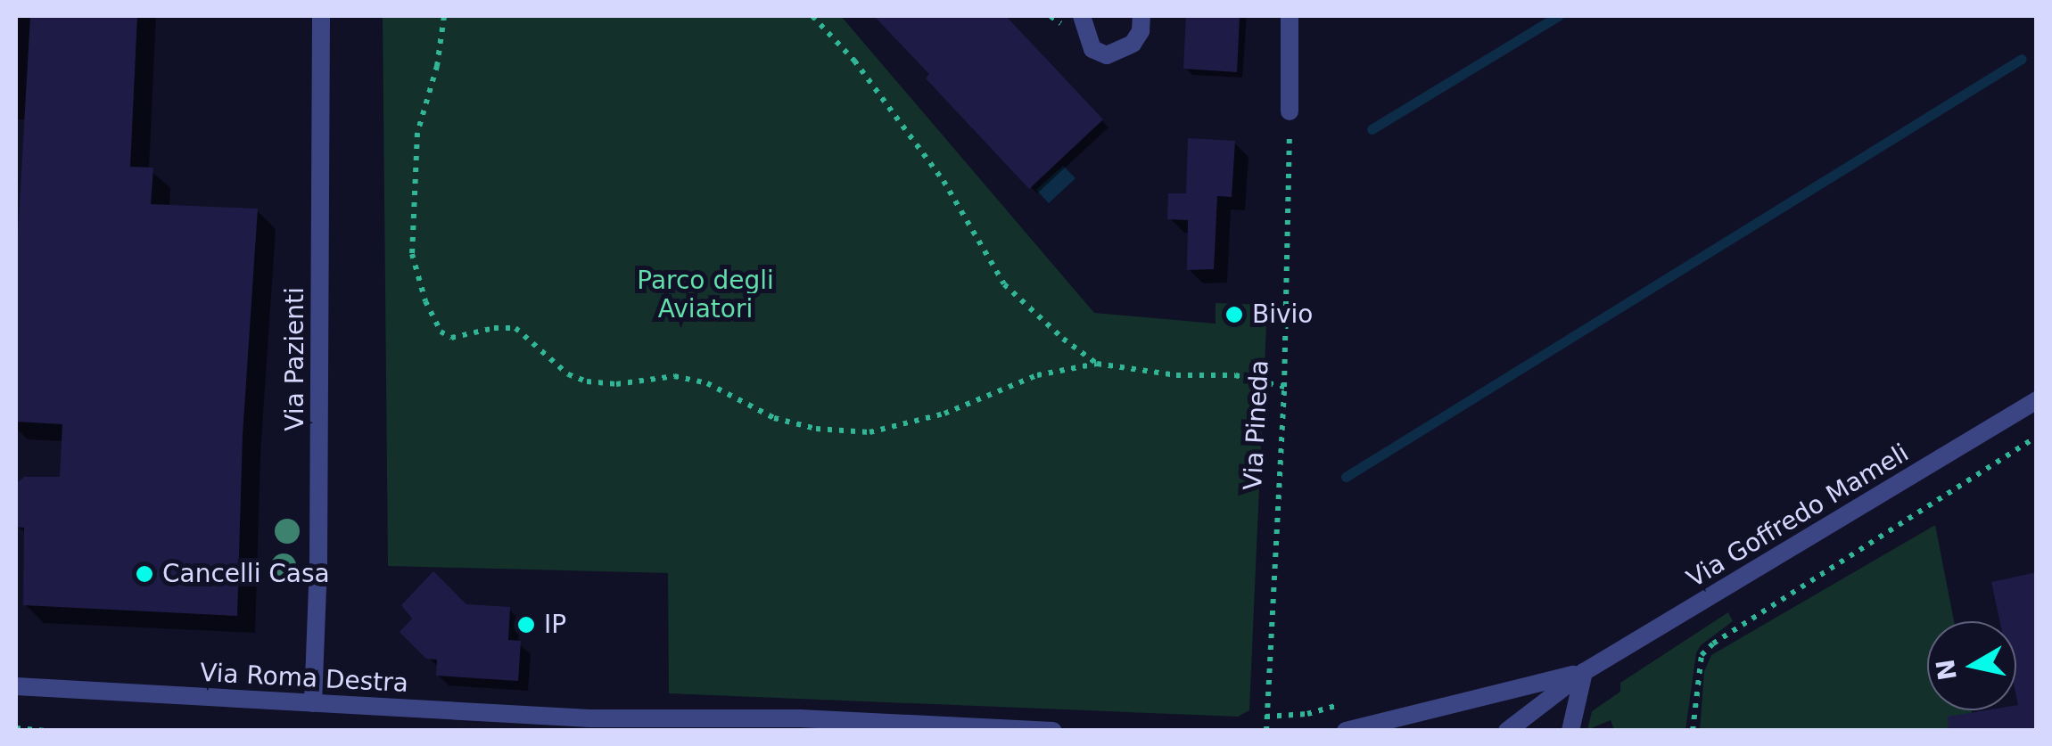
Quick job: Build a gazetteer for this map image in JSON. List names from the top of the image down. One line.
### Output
{"streets":{"street":["Via Pazienti","Via Goffredo Mameli","Via Roma Destra"],"path":["Via Pineda"]},"crossings":[["Via Pazienti","Via Roma Destra"]],"parks":["Parco degli Aviatori"],"places":["Bivio","Cancelli Casa","IP"],"north":"left"}
